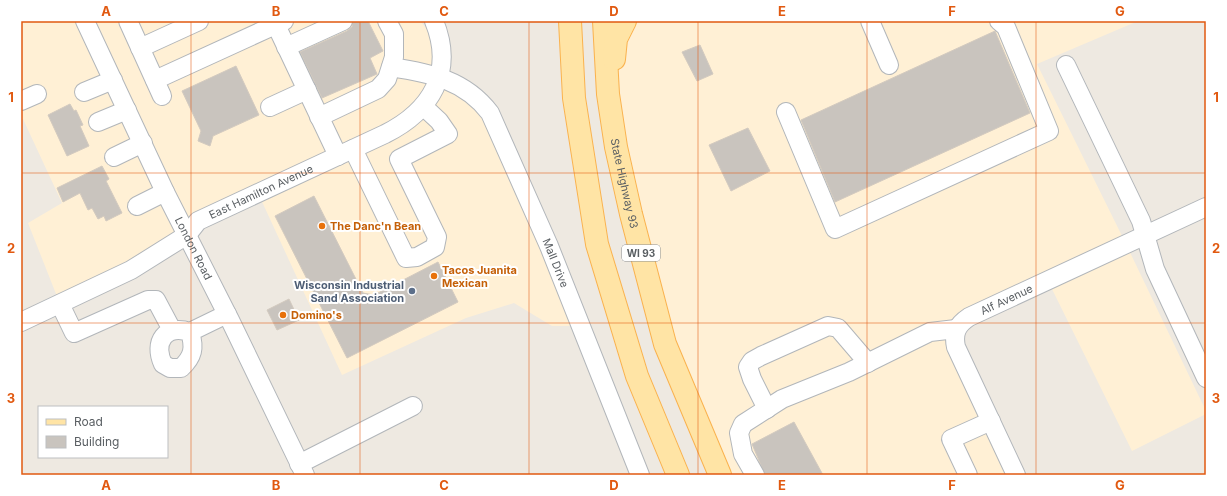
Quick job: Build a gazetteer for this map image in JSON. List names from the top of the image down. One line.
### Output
{"streets":{"main road":["State Highway 93","WI 93"],"street":["East Hamilton Avenue","London Road","Mall Drive","Alf Avenue"]},"crossings":[["East Hamilton Avenue","London Road"],["East Hamilton Avenue","Mall Drive"]],"places":["The Danc'n Bean","Tacos Juanita Mexican","Wisconsin Industrial Sand Association","Domino's"],"legend":["Road","Building"],"grid":{"columns":["A","B","C","D","E","F","G"],"rows":["1","2","3"]}}
